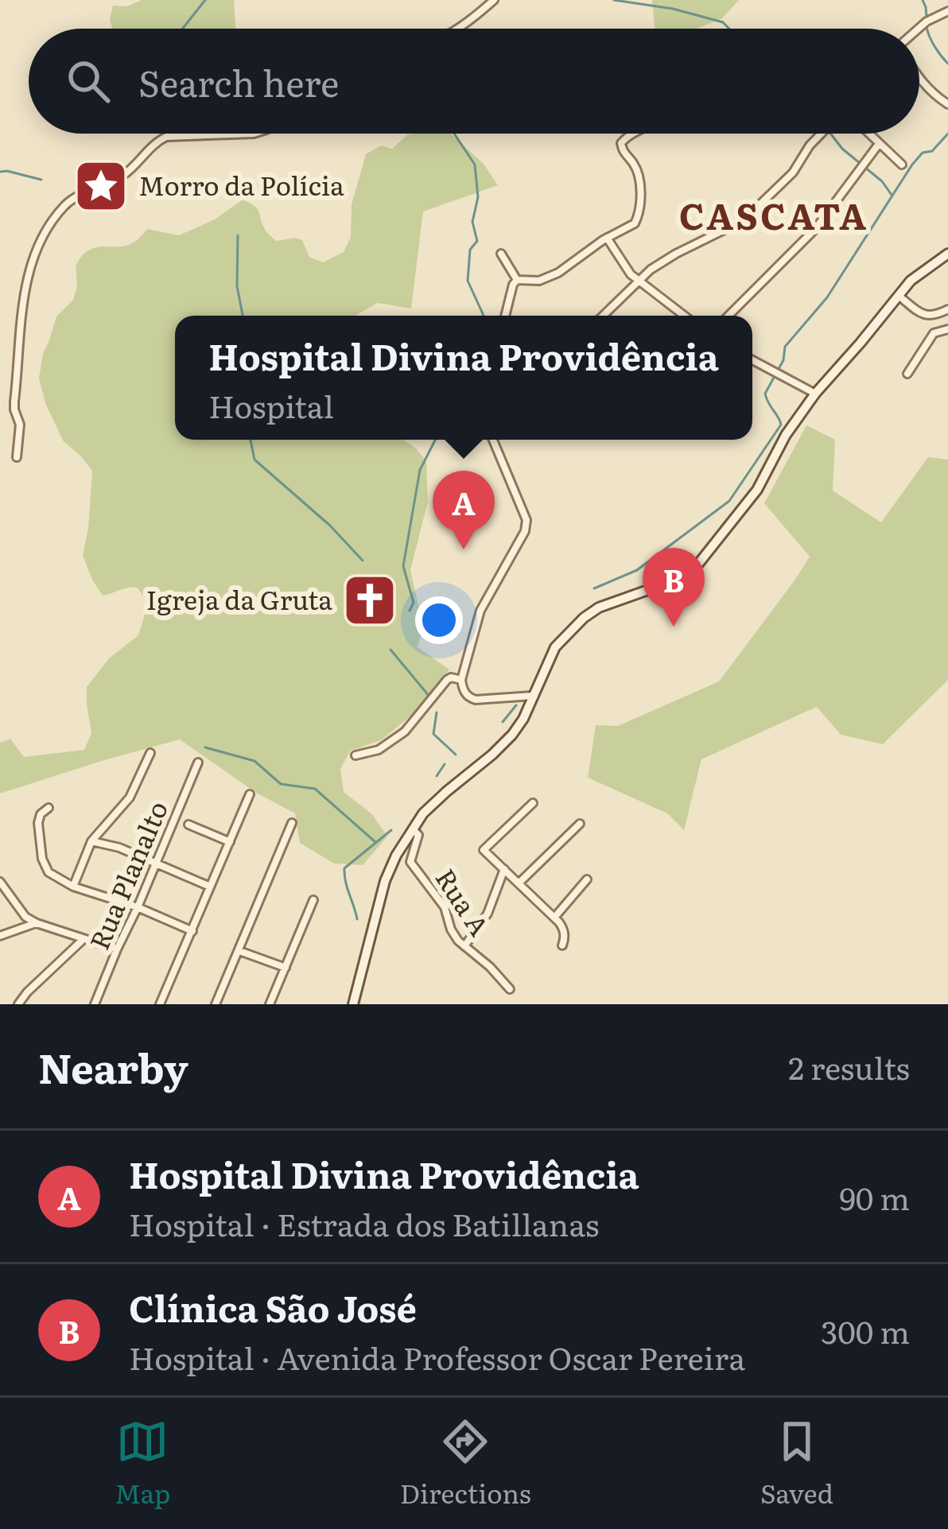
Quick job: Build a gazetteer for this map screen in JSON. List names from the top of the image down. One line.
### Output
{"streets":{"street":["Rua Planalto","Rua A"]},"districts":["CASCATA"],"places":{"place":["Morro da Polícia"],"church":["Igreja da Gruta"]},"page":{"search":"Search here","popup":["Hospital Divina Providência","Hospital"],"pins":["A","B"],"heading":["Nearby","2 results"],"list":[{"mark":"A","name":"Hospital Divina Providência","note":"Hospital · Estrada dos Batillanas","value":"90 m"},{"mark":"B","name":"Clínica São José","note":"Hospital · Avenida Professor Oscar Pereira","value":"300 m"}],"nav":["Map","Directions","Saved"]}}
